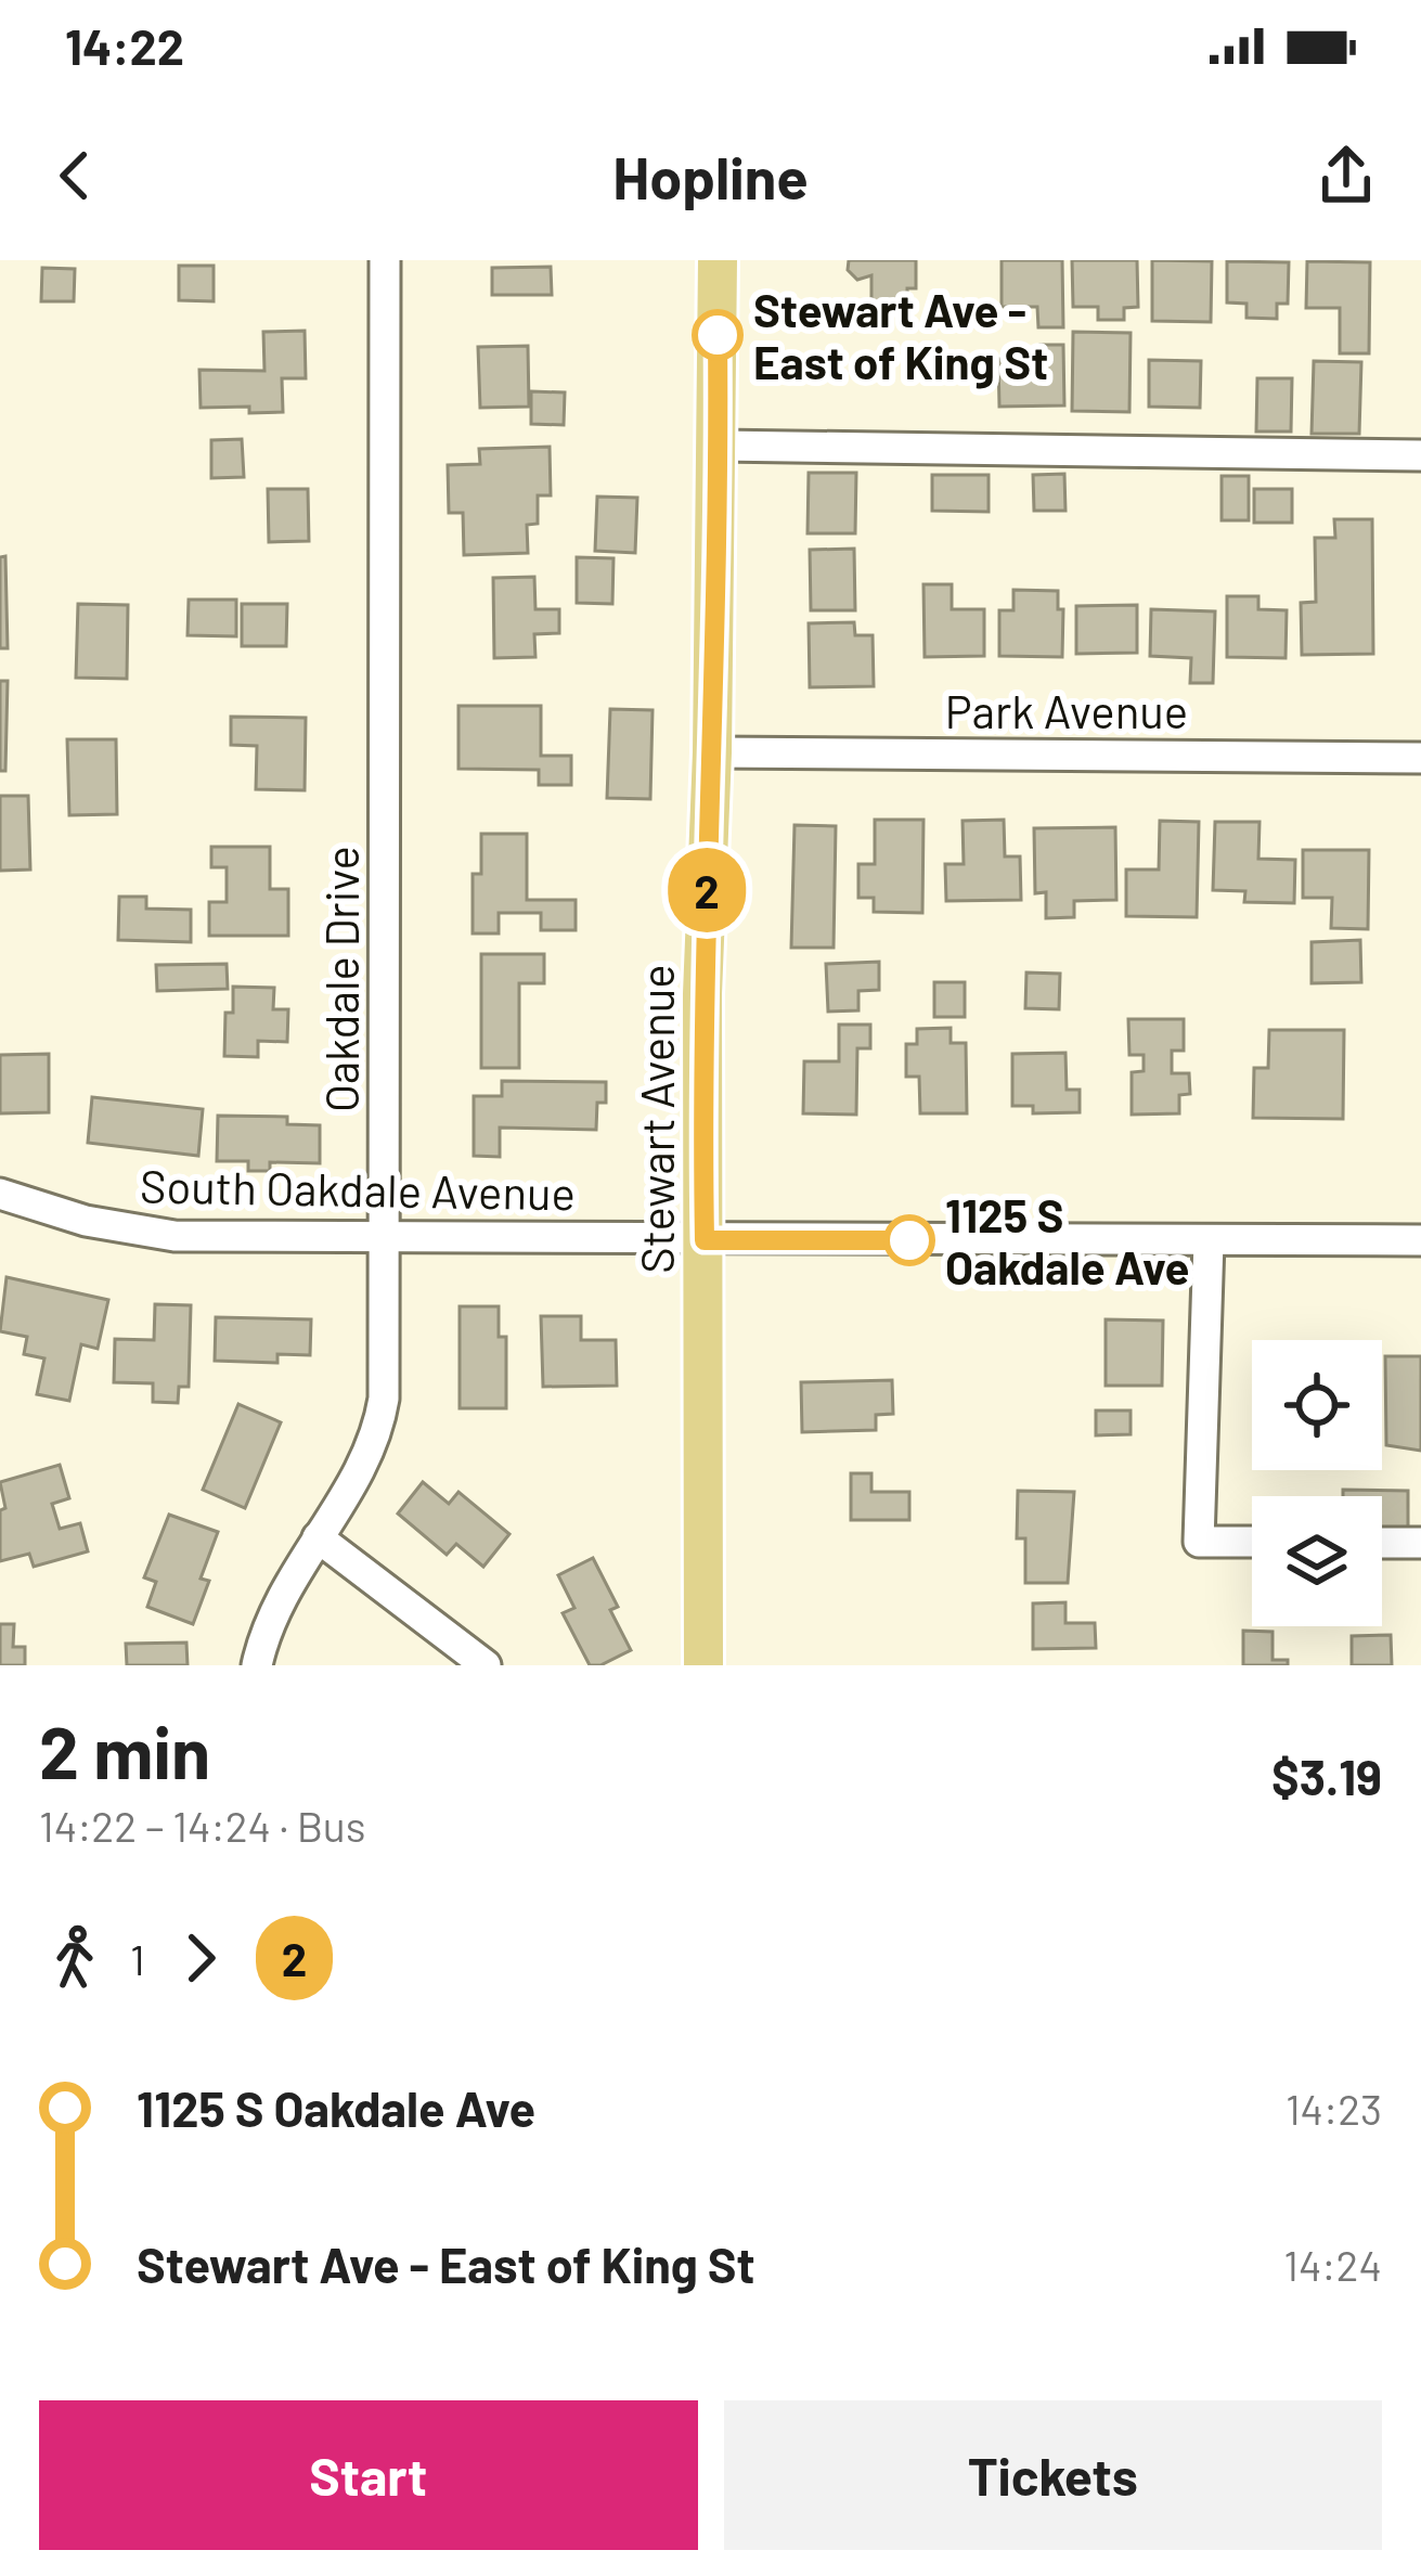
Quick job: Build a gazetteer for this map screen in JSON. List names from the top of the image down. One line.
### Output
{"streets":{"main road":["Stewart Avenue"],"street":["Park Avenue","Oakdale Drive","South Oakdale Avenue"]},"crossings":[["Park Avenue","Stewart Avenue"],["Oakdale Drive","South Oakdale Avenue"],["Stewart Avenue","South Oakdale Avenue"]],"places":["Stewart Ave - East of King St","1125 S Oakdale Ave"],"lines":["bus line 2"],"page":{"status":"14:22","header":"Hopline","on_map":"2","heading":["2 min","14:22 – 14:24 · Bus","$3.19"],"legs":["1","2"],"list":[{"name":"1125 S Oakdale Ave","value":"14:23"},{"name":"Stewart Ave - East of King St","value":"14:24"}],"buttons":["Start","Tickets"]}}
